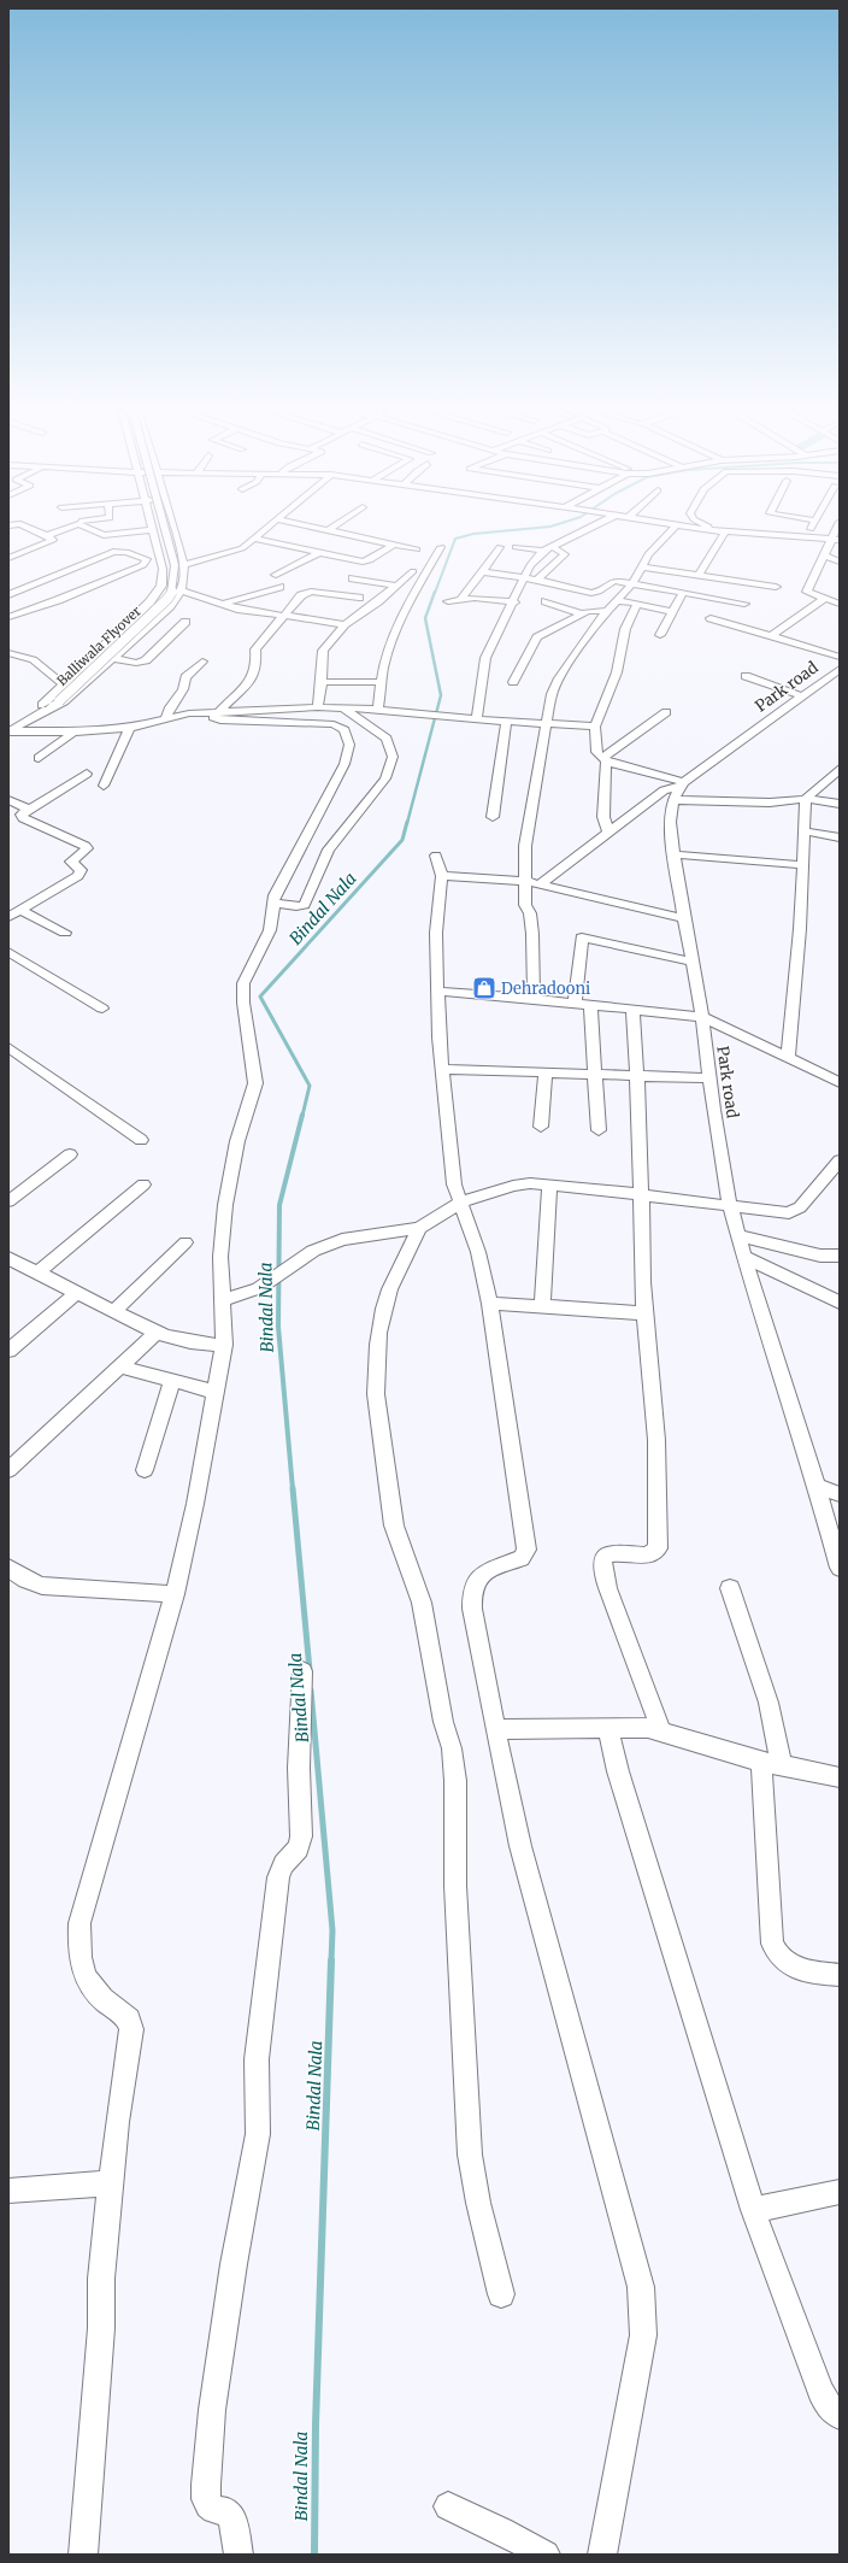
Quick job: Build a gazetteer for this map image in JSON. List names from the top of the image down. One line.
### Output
{"streets":{"street":["Balliwala Flyover","Park road"]},"water":["Bindal Nala"],"places":{"shop":["Dehradooni"]}}
